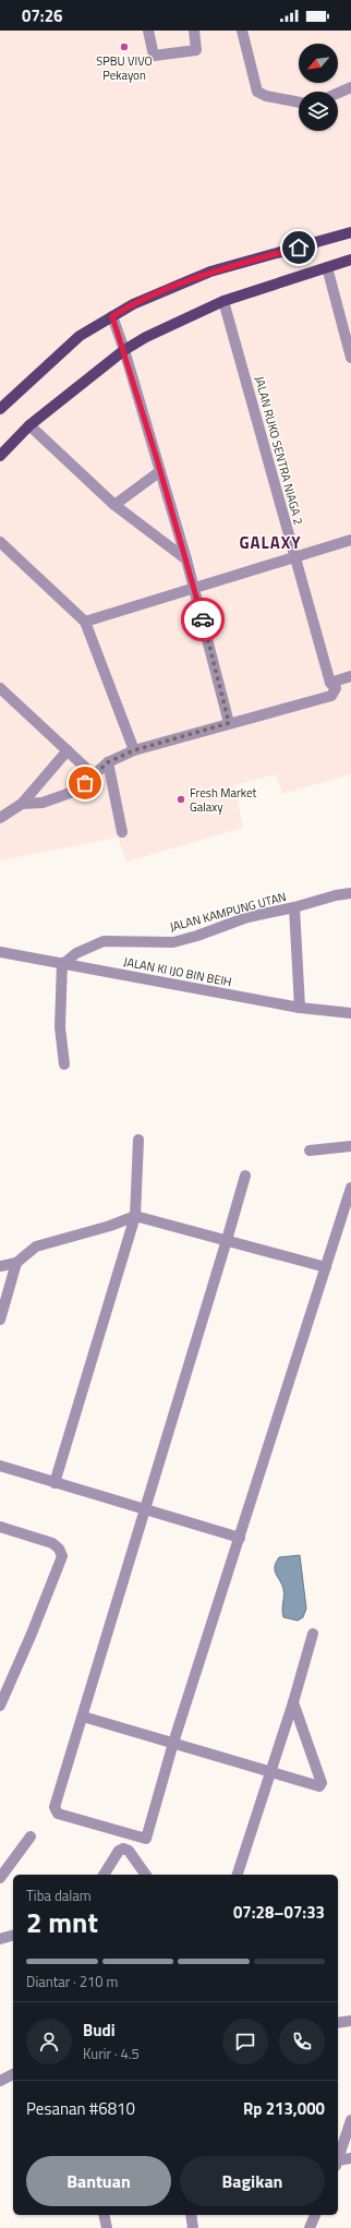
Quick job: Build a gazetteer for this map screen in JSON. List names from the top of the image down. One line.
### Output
{"streets":{"street":["JALAN RUKO SENTRA NIAGA 2","JALAN KAMPUNG UTAN","JALAN KI IJO BIN BEIH"]},"crossings":[["JALAN KAMPUNG UTAN","JALAN KI IJO BIN BEIH"]],"districts":["GALAXY"],"places":["SPBU VIVO Pekayon","Fresh Market Galaxy"],"north":"bottom left","page":{"status":"07:26","heading":["2 mnt","Tiba dalam","07:28–07:33"],"panel":["Budi","Kurir · 4.5","Pesanan #6810","Rp 213,000"],"bar":"Diantar · 210 m","buttons":["Bantuan","Bagikan"]}}
